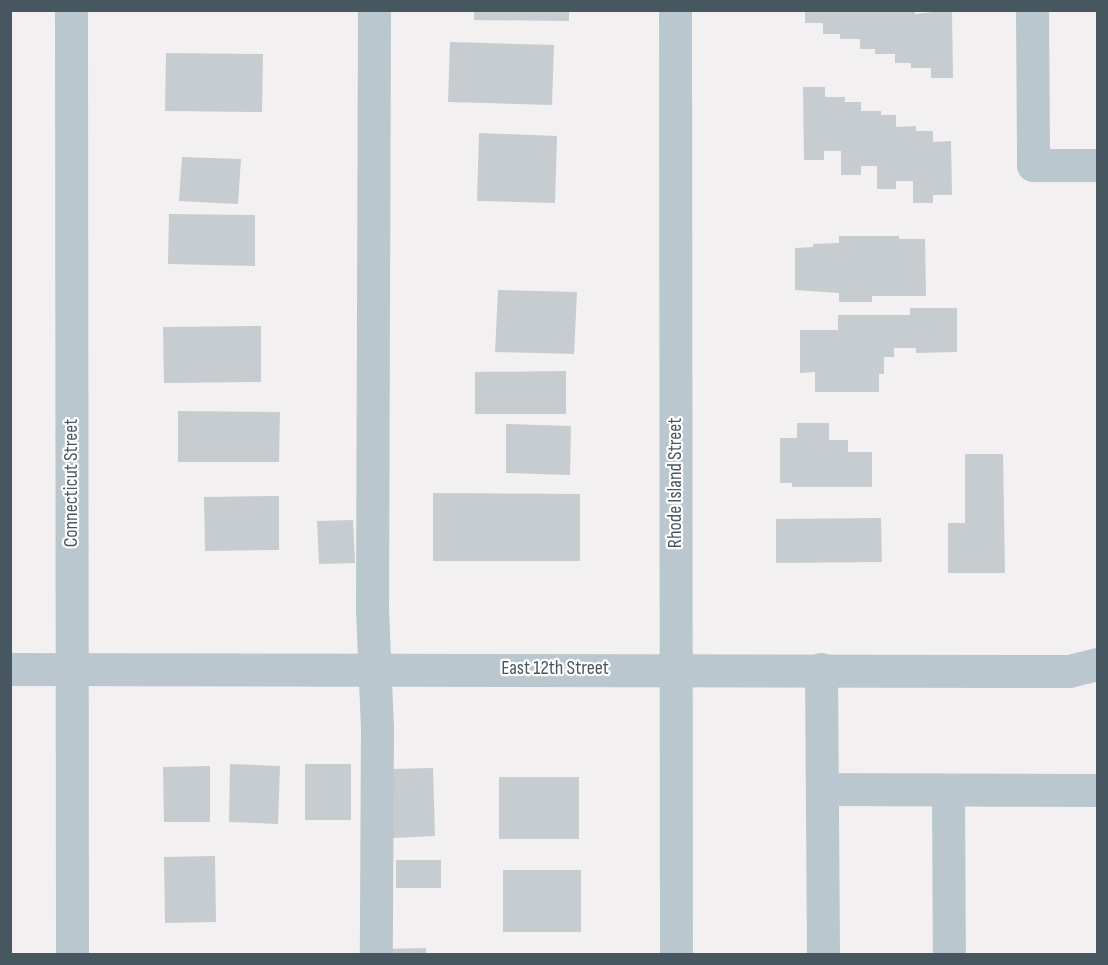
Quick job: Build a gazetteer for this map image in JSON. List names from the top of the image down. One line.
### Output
{"streets":{"street":["Connecticut Street","Rhode Island Street","East 12th Street"]},"crossings":[["Connecticut Street","East 12th Street"],["Rhode Island Street","East 12th Street"]]}
